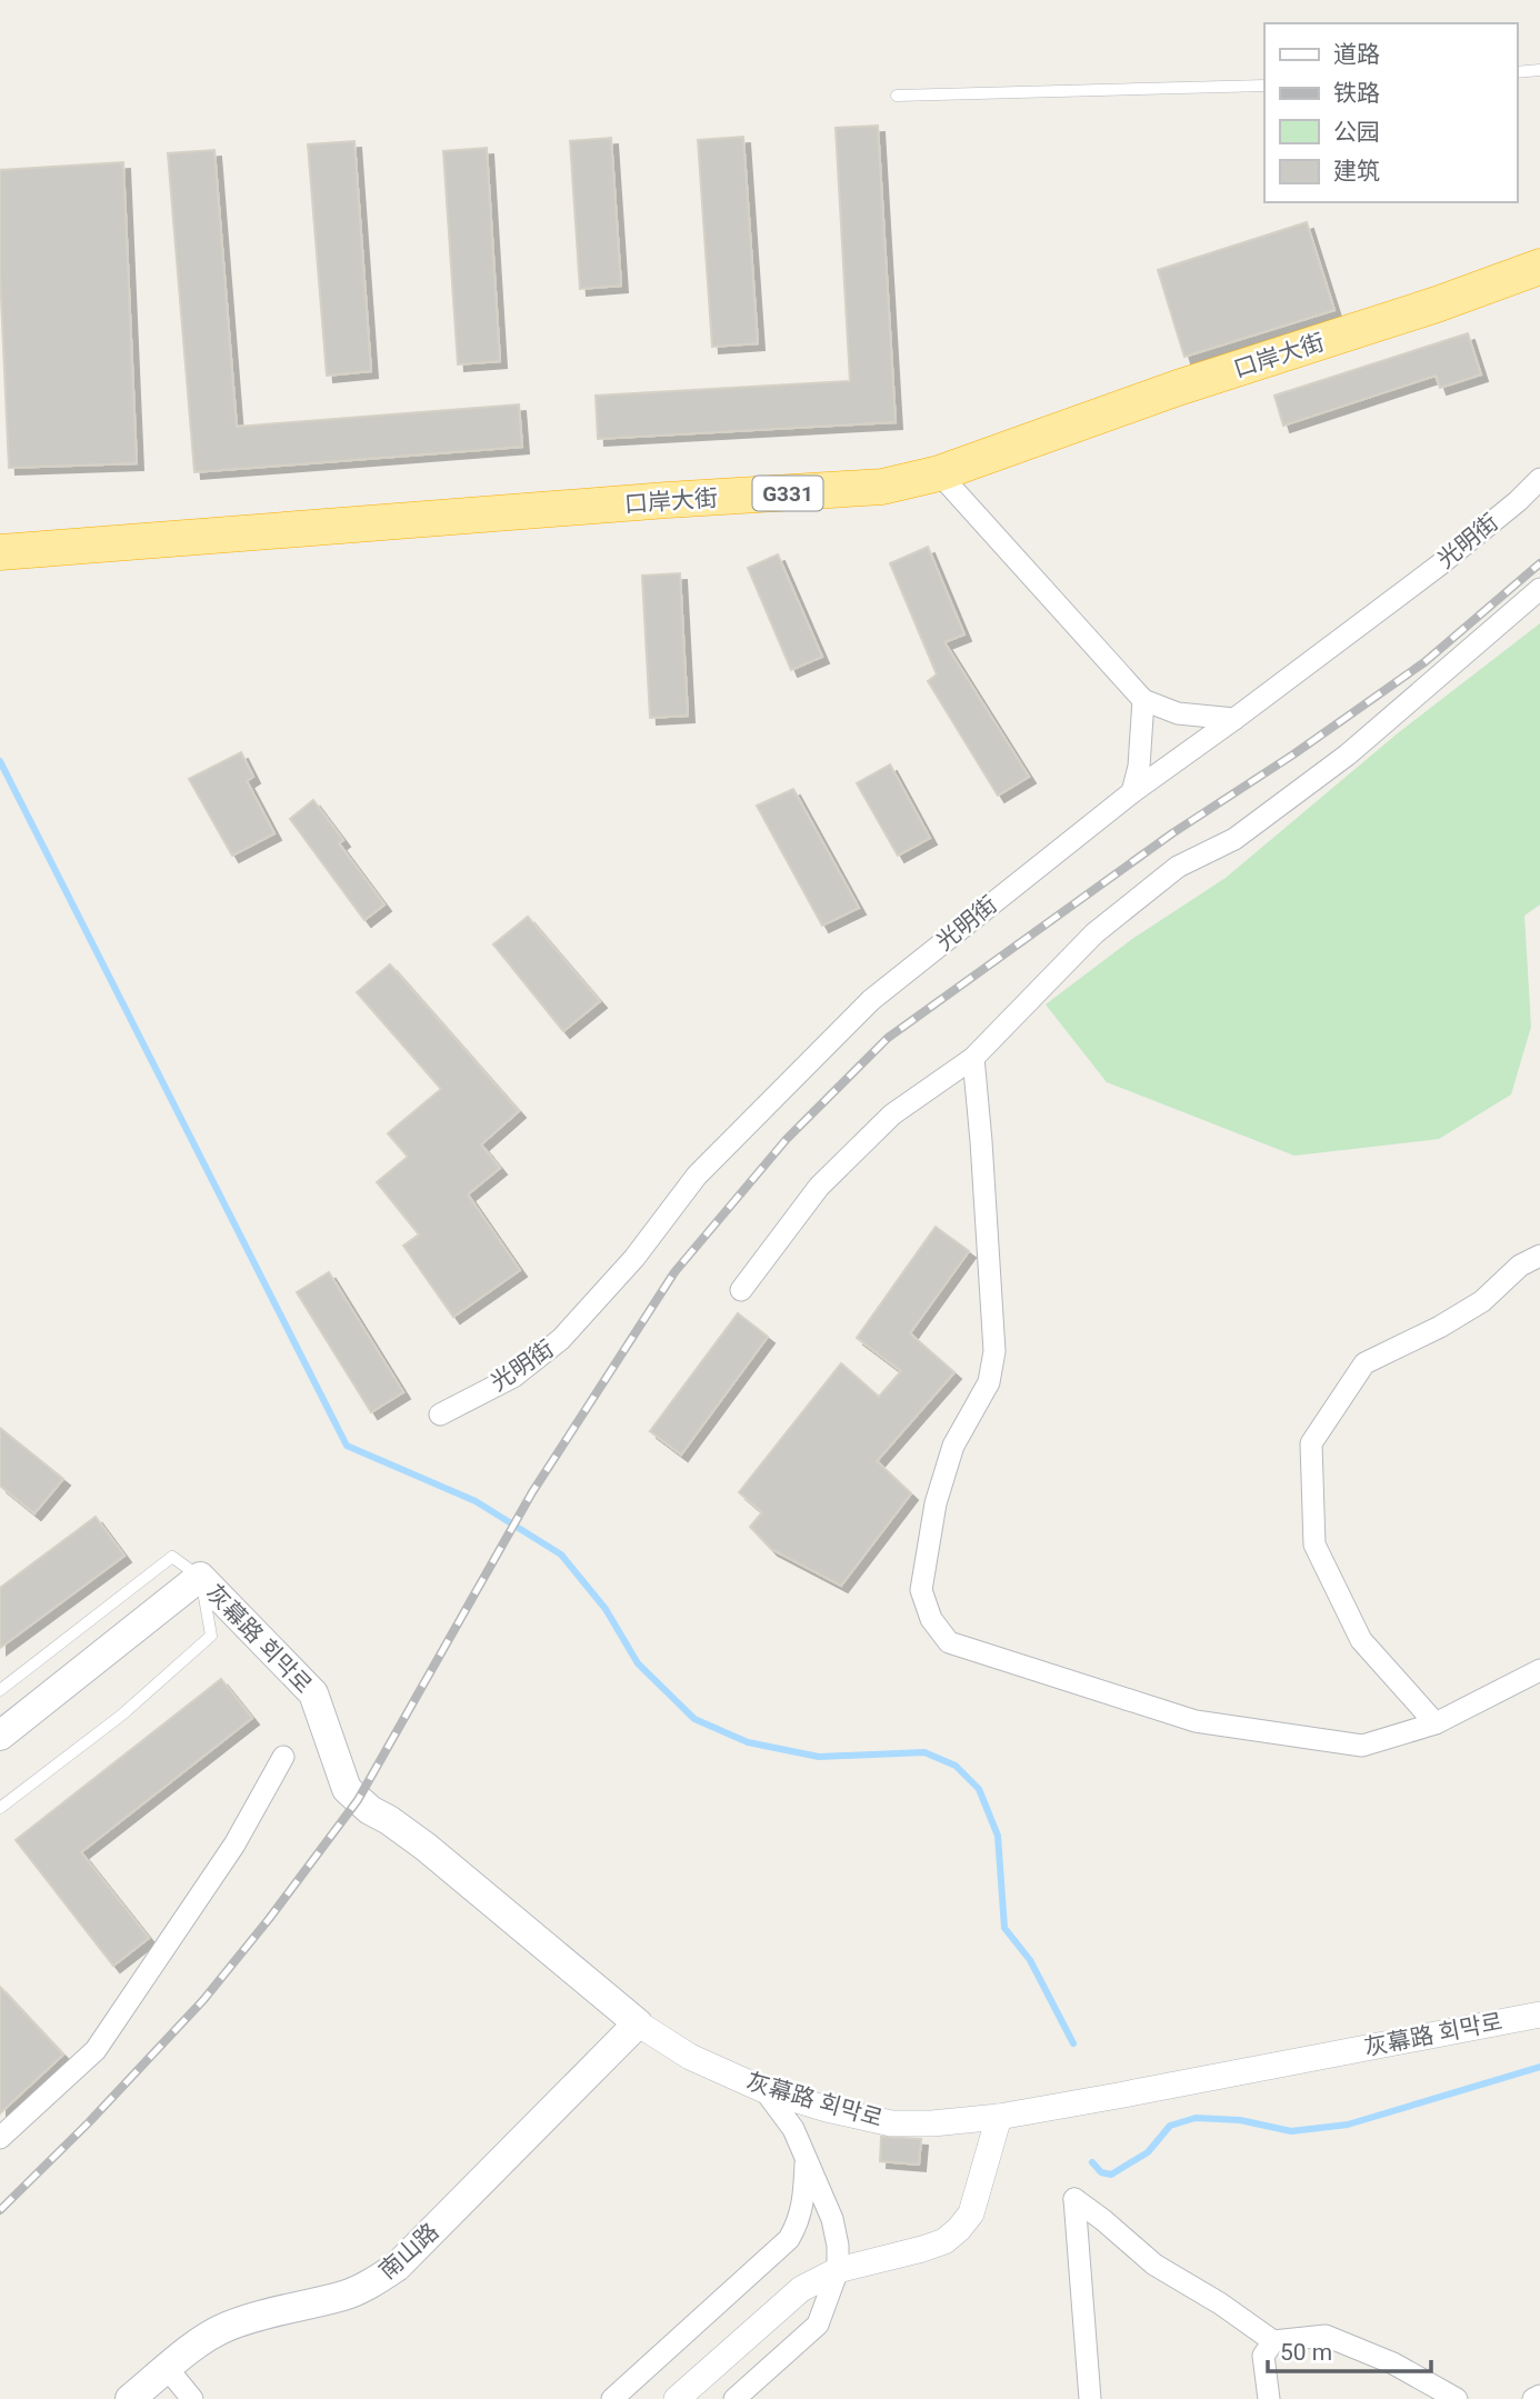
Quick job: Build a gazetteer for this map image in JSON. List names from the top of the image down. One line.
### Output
{"streets":{"highway":["口岸大街","G331"],"main road":["灰幕路 회막로","南山路"],"street":["光明街"]},"crossings":[["灰幕路 회막로","南山路"]],"legend":["道路","铁路","公园","建筑"],"scale_bar":"50 m"}
